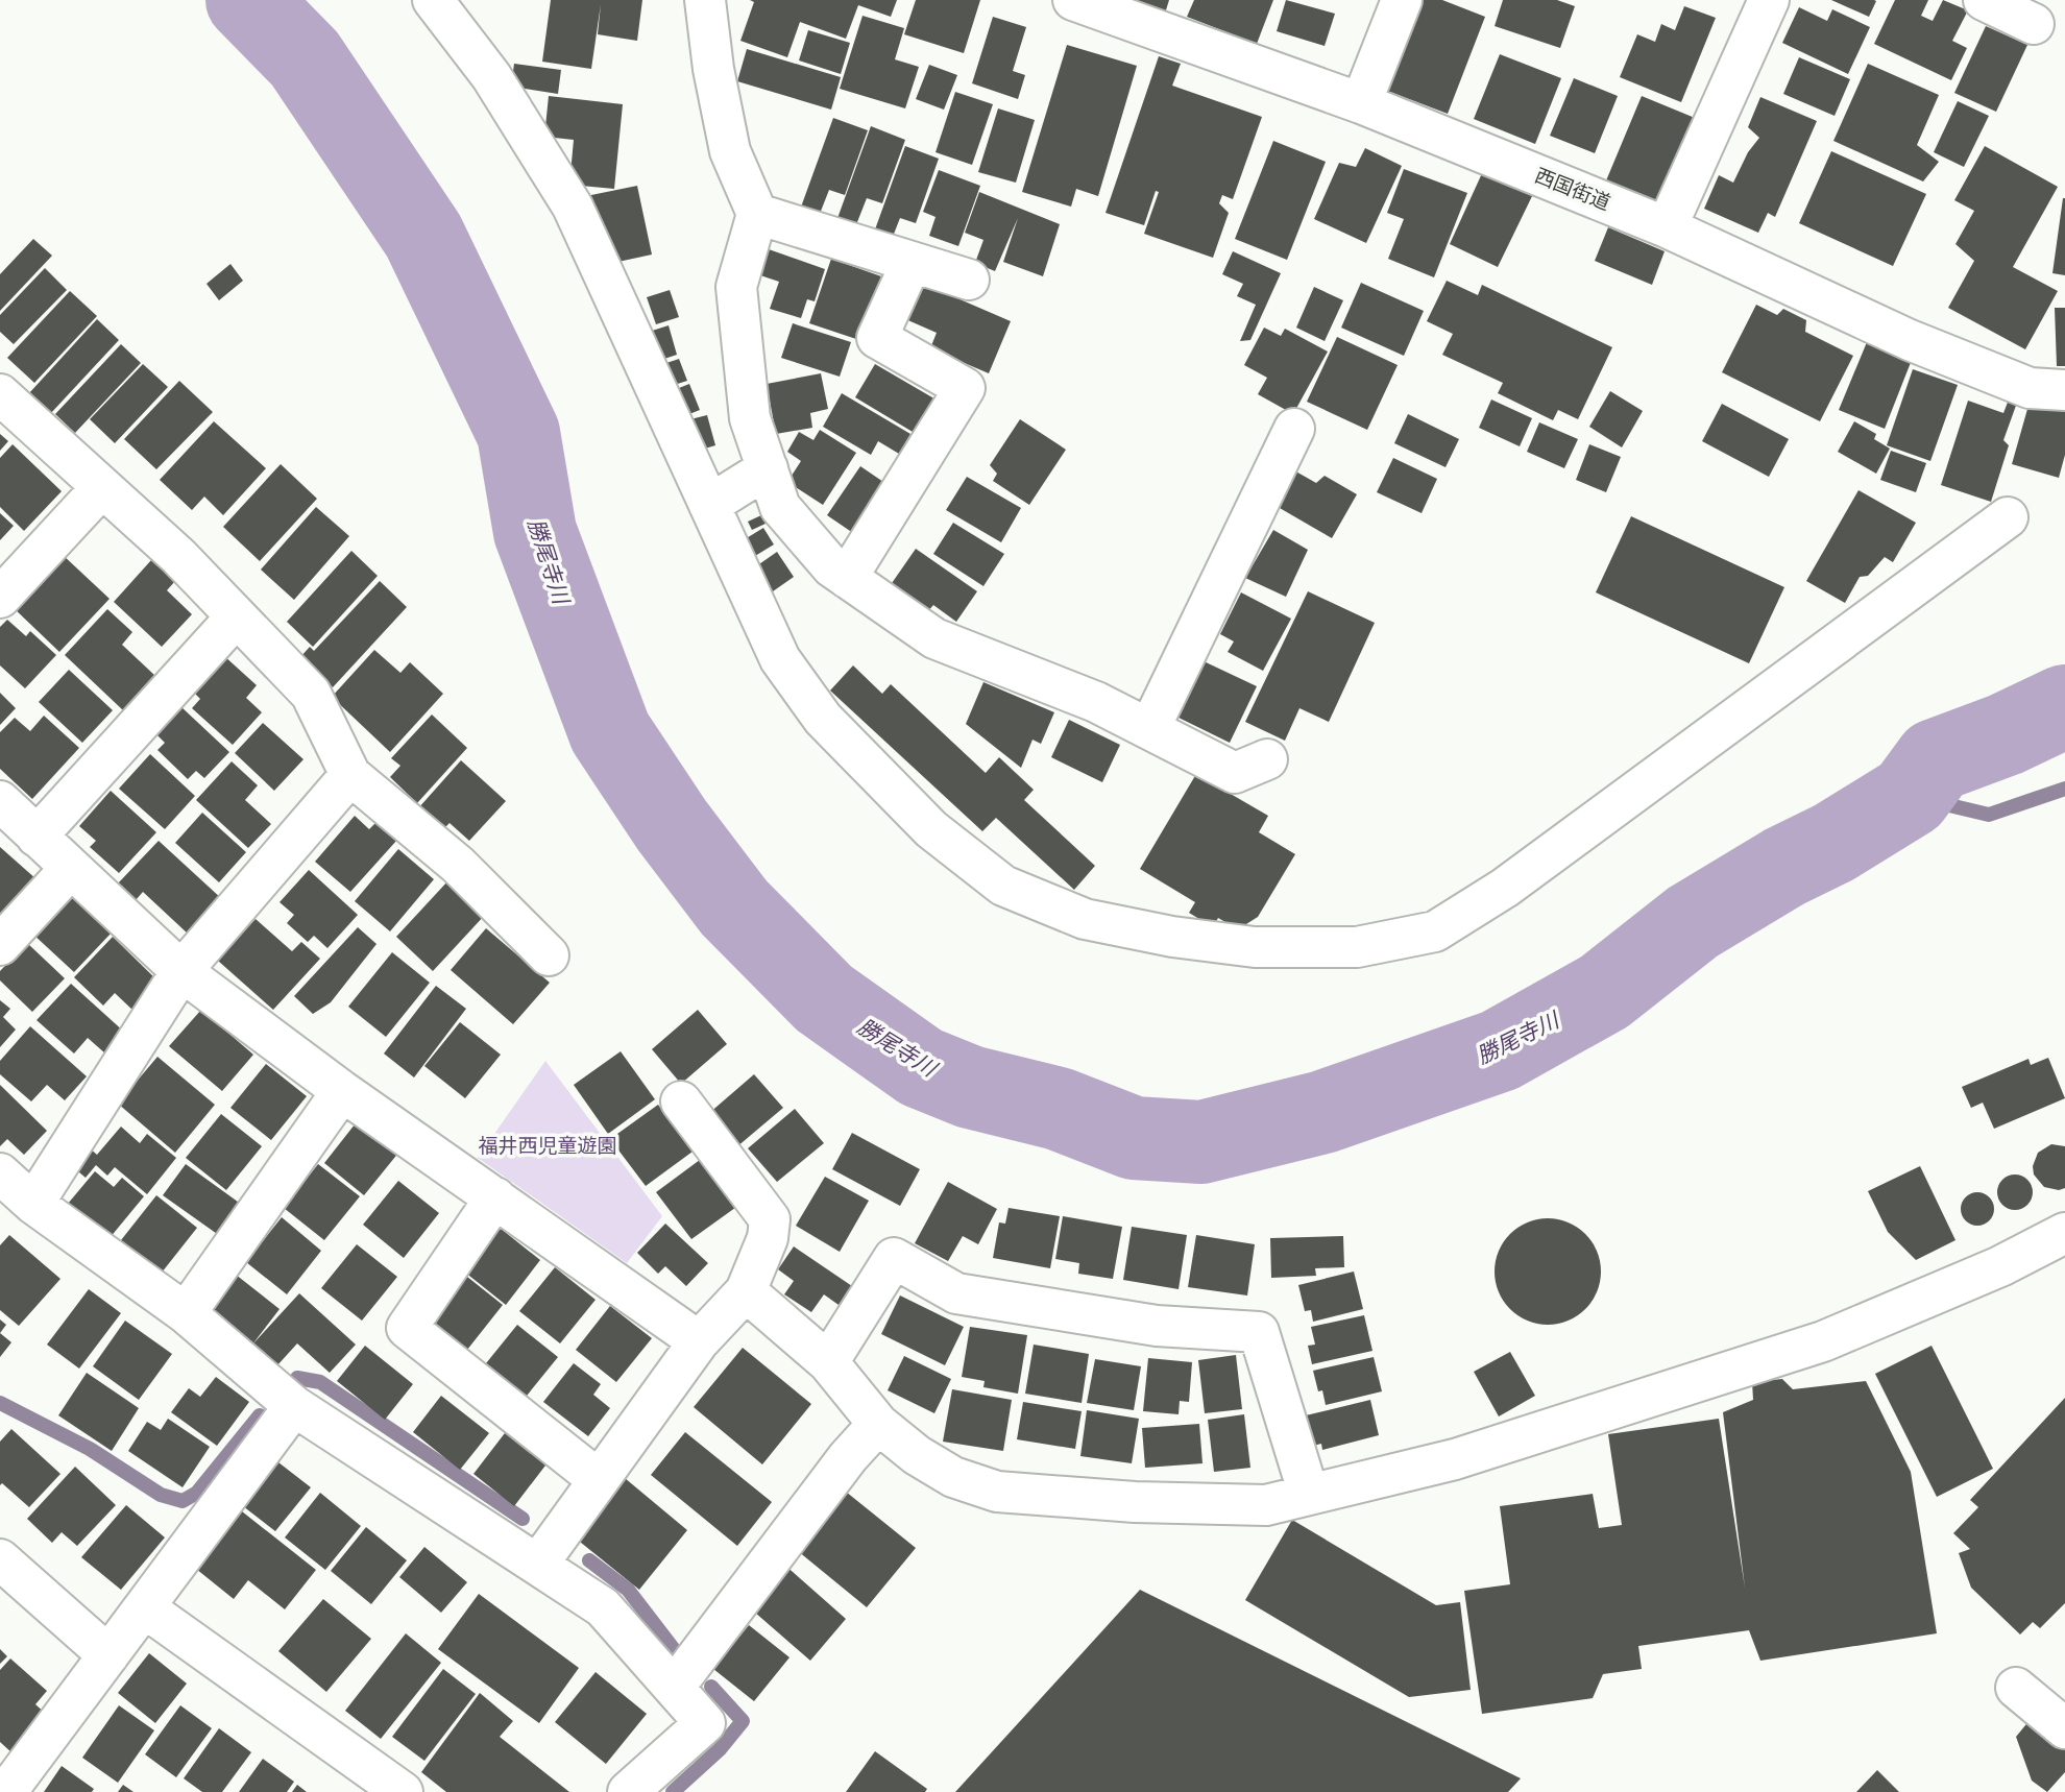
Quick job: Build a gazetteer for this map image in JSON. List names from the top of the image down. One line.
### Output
{"streets":{"street":["西国街道"]},"water":["勝尾寺川"],"parks":["福井西児童遊園"]}
